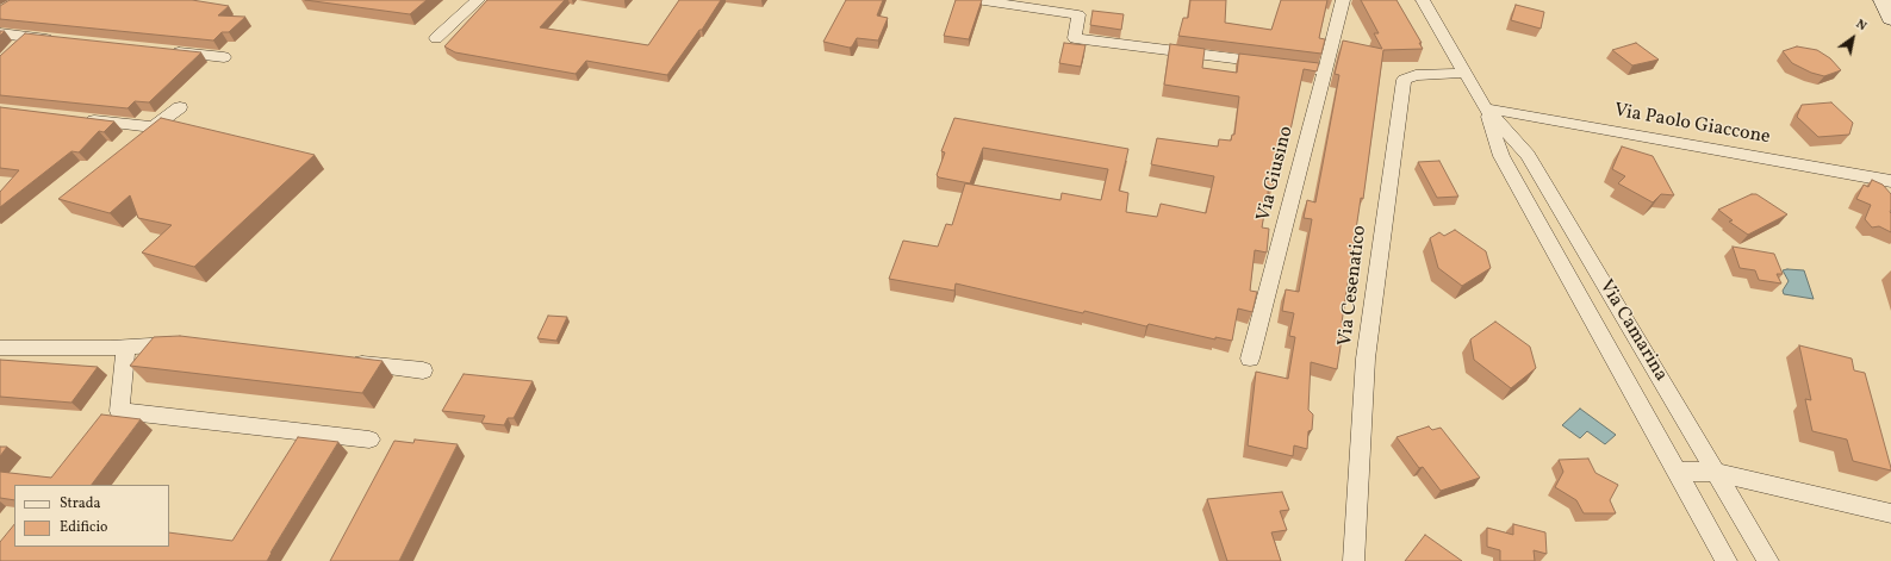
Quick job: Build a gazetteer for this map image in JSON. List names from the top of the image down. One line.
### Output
{"streets":{"street":["Via Paolo Giaccone","Via Giusino","Via Cesenatico","Via Camarina"]},"crossings":[["Via Paolo Giaccone","Via Camarina"],["Via Cesenatico","Via Camarina"]],"legend":["Strada","Edificio"],"north":"top right"}
